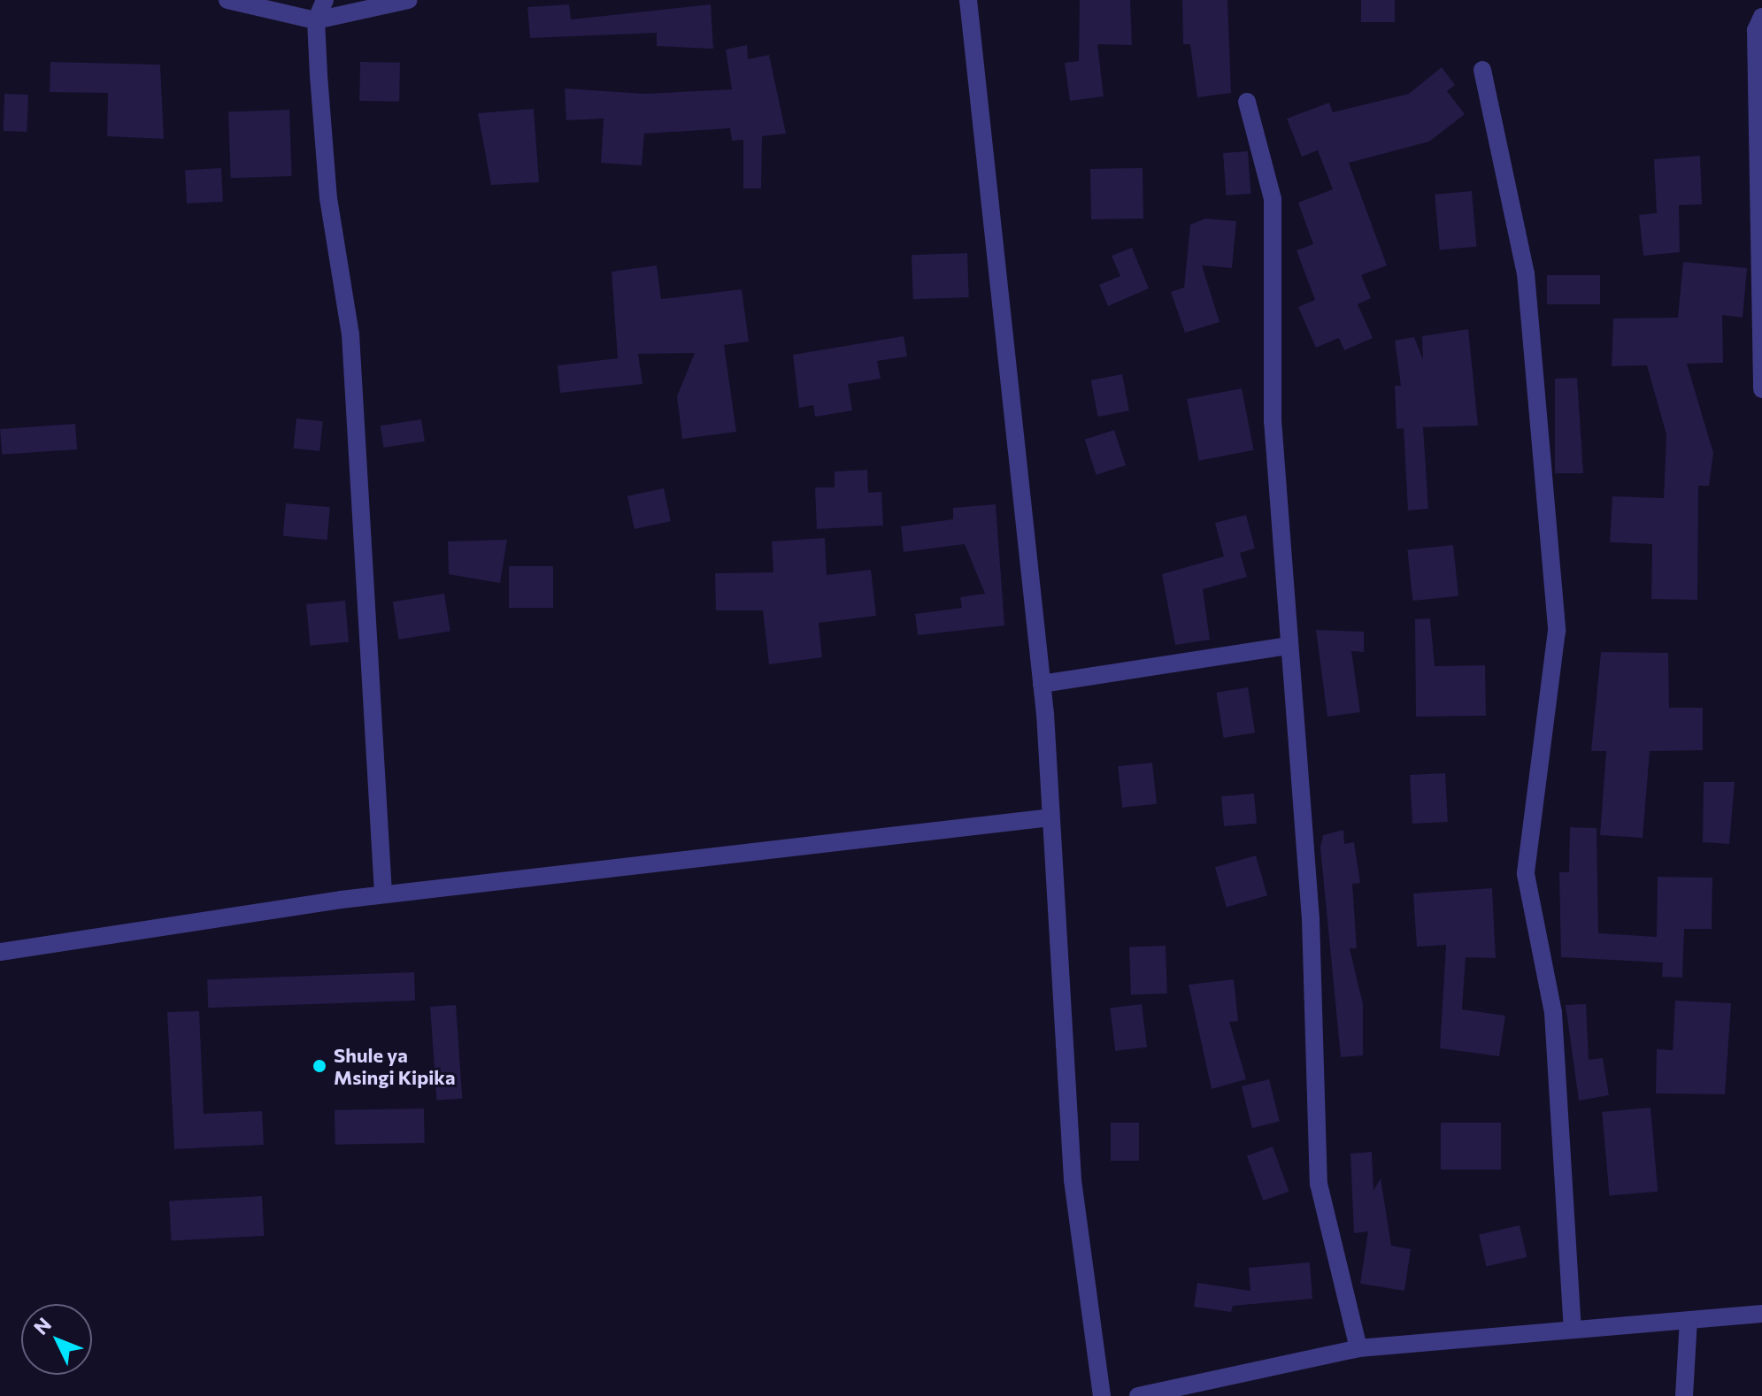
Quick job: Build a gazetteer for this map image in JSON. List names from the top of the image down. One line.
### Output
{"places":["Shule ya Msingi Kipika"],"north":"top left"}
